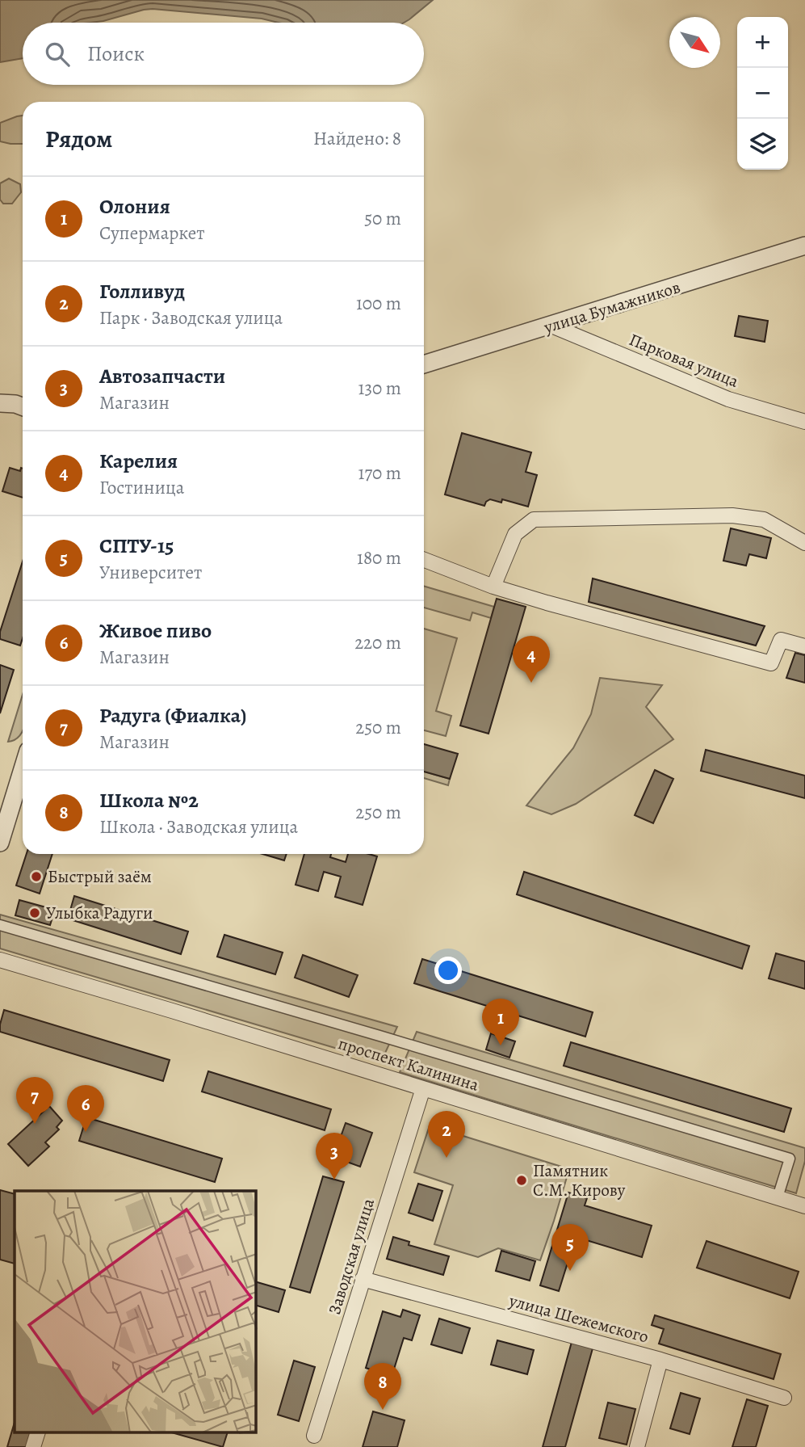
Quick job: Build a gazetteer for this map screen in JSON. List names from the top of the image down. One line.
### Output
{"streets":{"street":["улица Бумажников","Парковая улица","проспект Калинина","Заводская улица","улица Шежемского"]},"crossings":[["улица Бумажников","Парковая улица"],["проспект Калинина","Заводская улица"],["Заводская улица","улица Шежемского"]],"places":["Быстрый заём","Улыбка Радуги","Памятник С.М. Кирову"],"north":"bottom right","page":{"map_buttons":["+","−"],"search":"Поиск","heading":["Рядом","Найдено: 8"],"list":[{"mark":"1","name":"Олония","note":"Супермаркет","value":"50 m"},{"mark":"2","name":"Голливуд","note":"Парк · Заводская улица","value":"100 m"},{"mark":"3","name":"Автозапчасти","note":"Магазин","value":"130 m"},{"mark":"4","name":"Карелия","note":"Гостиница","value":"170 m"},{"mark":"5","name":"СПТУ-15","note":"Университет","value":"180 m"},{"mark":"6","name":"Живое пиво","note":"Магазин","value":"220 m"},{"mark":"7","name":"Радуга (Фиалка)","note":"Магазин","value":"250 m"},{"mark":"8","name":"Школа №2","note":"Школа · Заводская улица","value":"250 m"}],"pins":["4","1","7","6","2","3","5","8"]}}
